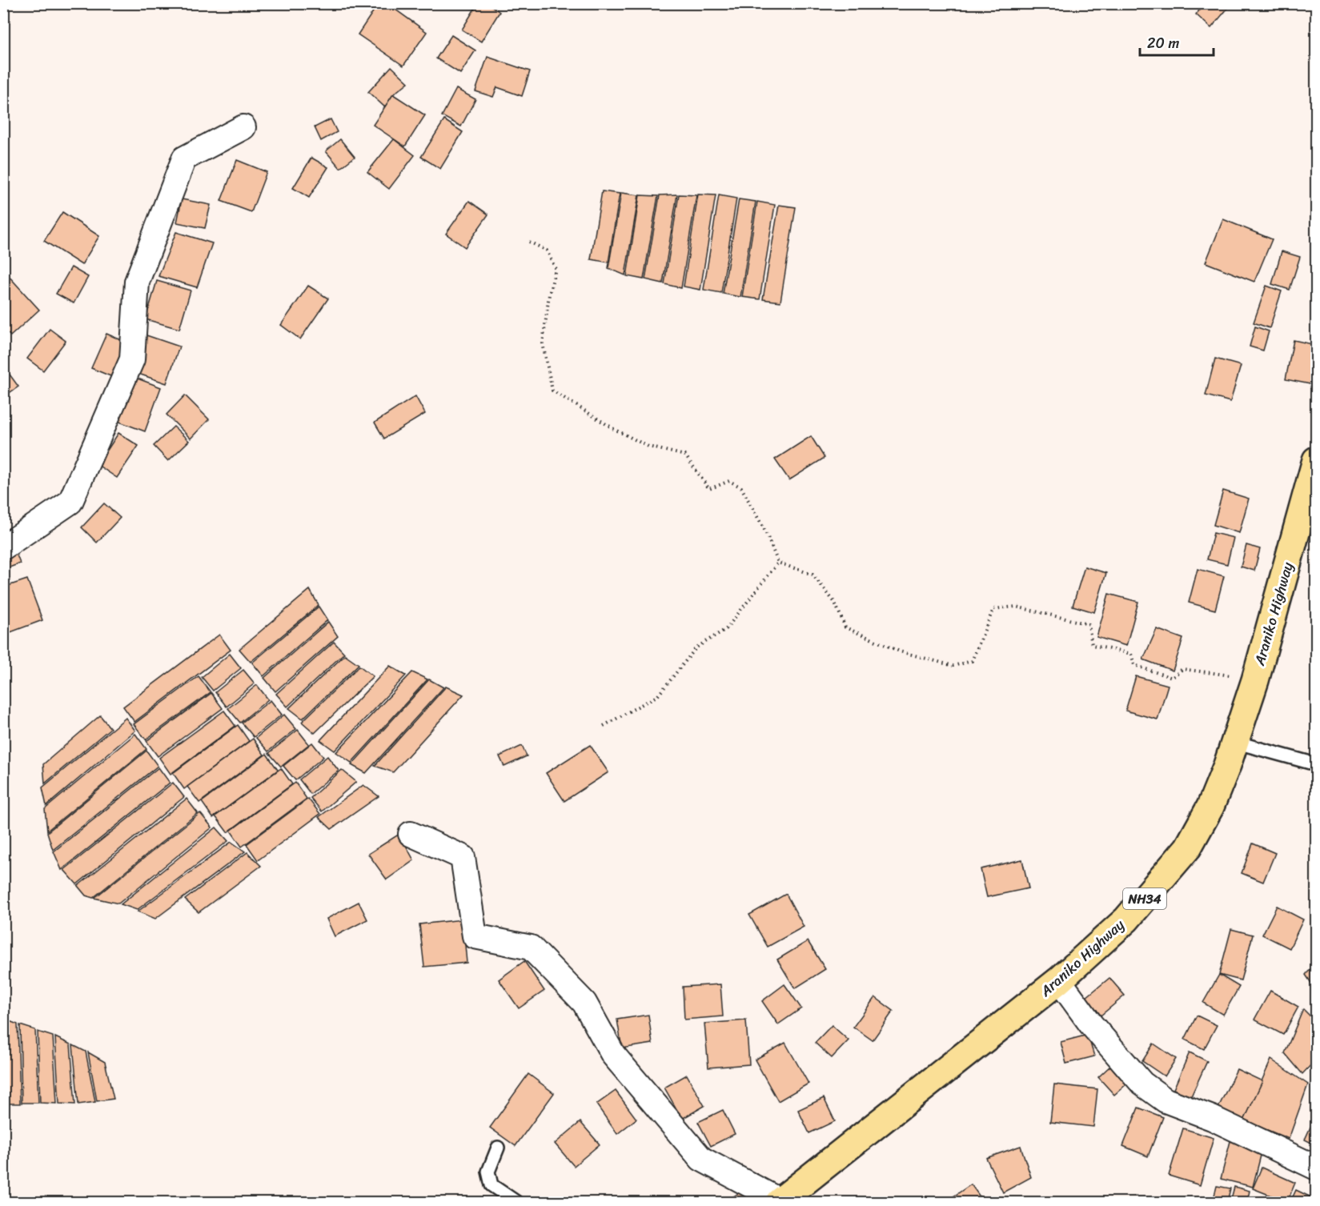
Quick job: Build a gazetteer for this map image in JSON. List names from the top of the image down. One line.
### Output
{"streets":{"highway":["Araniko Highway","NH34"]},"scale_bar":"20 m"}
